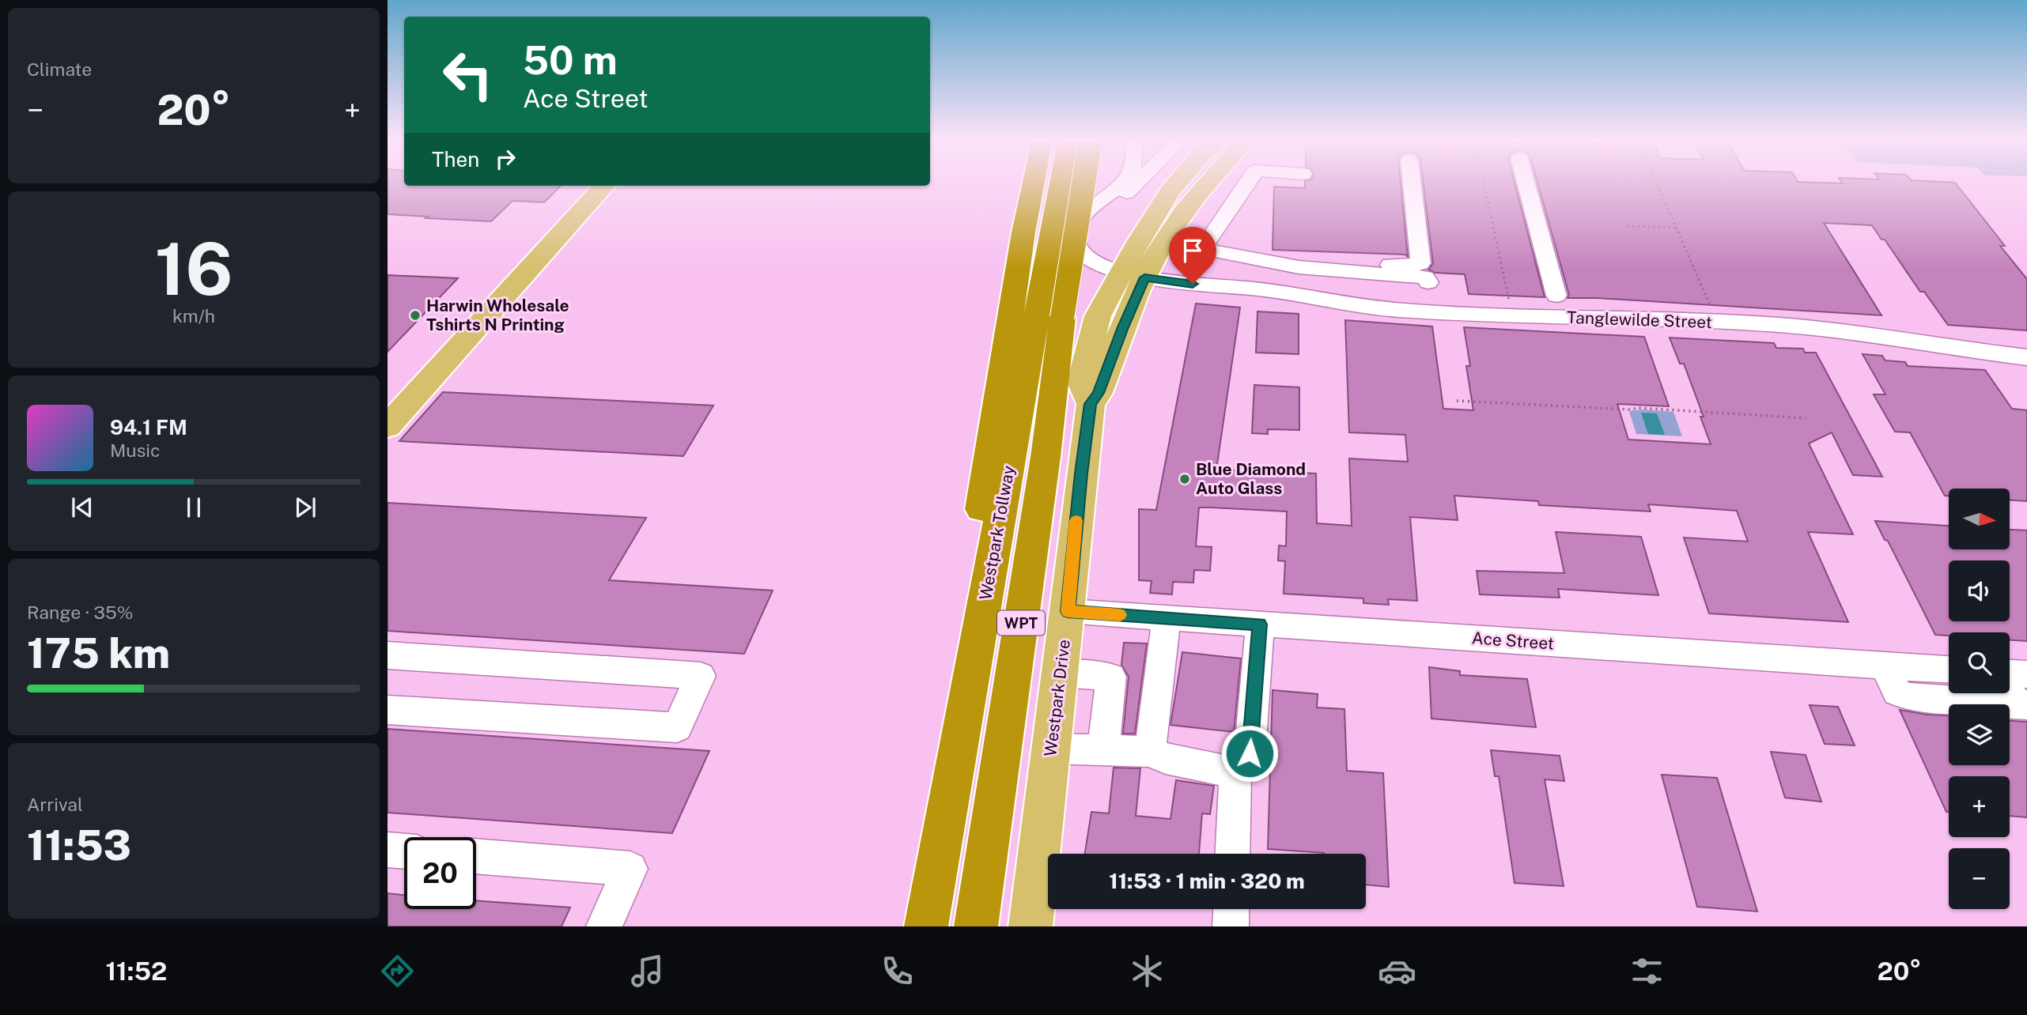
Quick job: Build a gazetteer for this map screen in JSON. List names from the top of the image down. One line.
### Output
{"streets":{"highway":["Westpark Tollway","WPT"],"main road":["Westpark Drive"],"street":["Tanglewilde Street","Ace Street"]},"crossings":[["Tanglewilde Street","Westpark Drive"],["Ace Street","Westpark Drive"]],"places":["Harwin Wholesale Tshirts N Printing","Blue Diamond Auto Glass"],"north":"right","page":{"tile":["Climate",["16","km/h"],["Range · 35%","175 km"],["Arrival","11:53"]],"turn":["50 m","Ace Street"],"heat":["−","20°","+"],"then":"Then","song":["94.1 FM","Music"],"map_buttons":["+","−"],"limit":"20","trip":"11:53 · 1 min · 320 m","tabs":["11:52","20°"]}}
